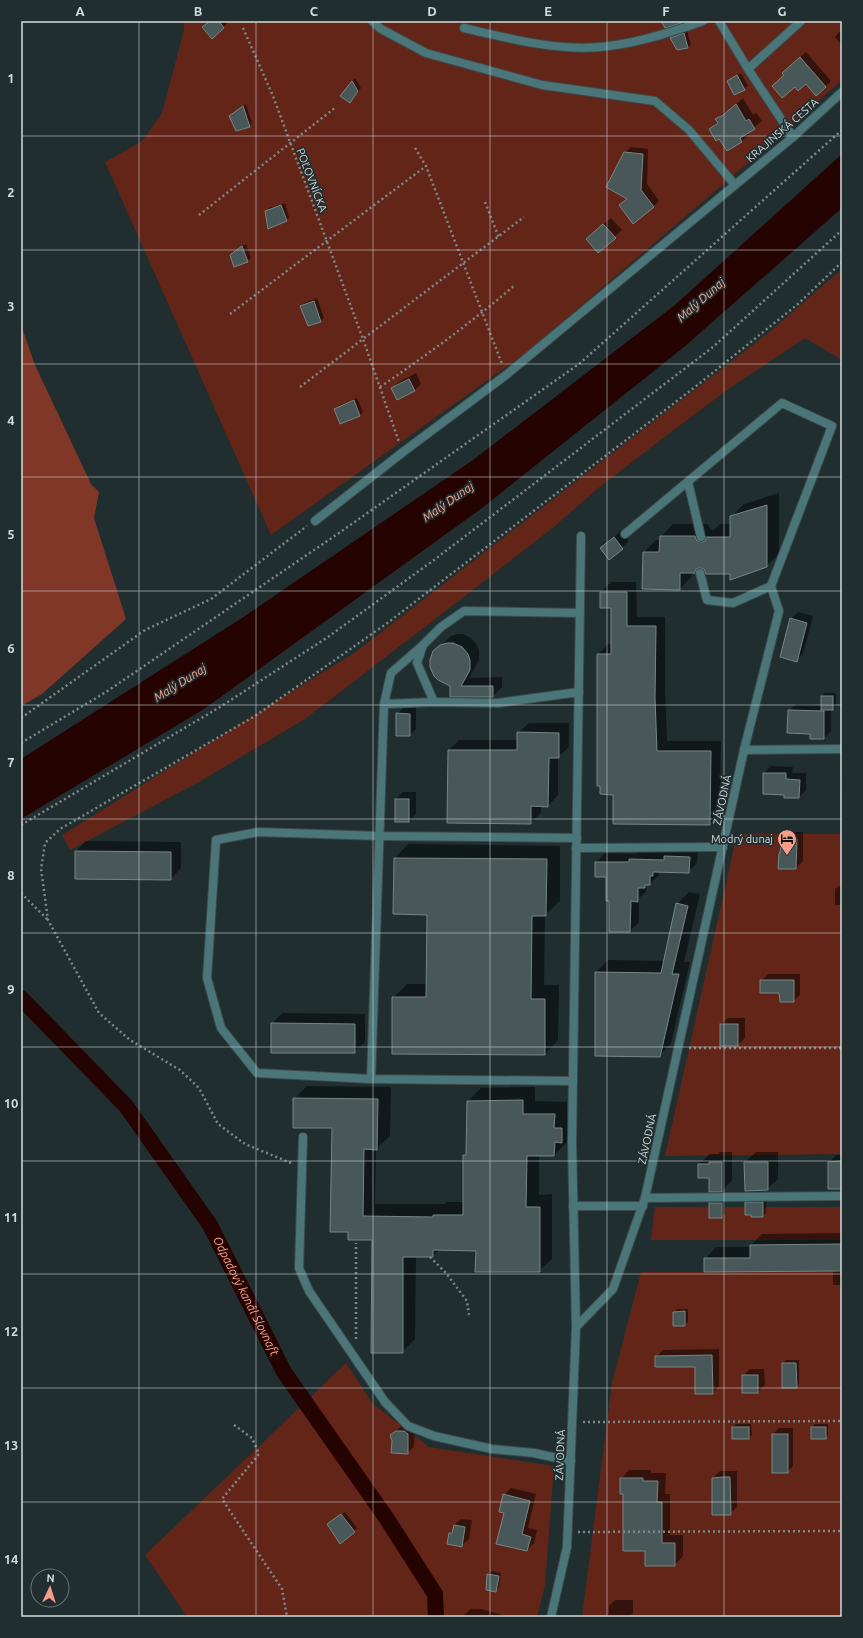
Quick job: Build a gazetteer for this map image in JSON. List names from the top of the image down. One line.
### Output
{"streets":{"street":["KRAJINSKÁ CESTA","ZÁVODNÁ"],"path":["POĽOVNÍCKA"]},"crossings":[["KRAJINSKÁ CESTA","POĽOVNÍCKA"]],"water":["Malý Dunaj","Odpadový kanál Slovnaft"],"places":{"hotel":["Modrý dunaj"]},"north":"top","grid":{"columns":["A","B","C","D","E","F","G"],"rows":["1","2","3","4","5","6","7","8","9","10","11","12","13","14"]}}
